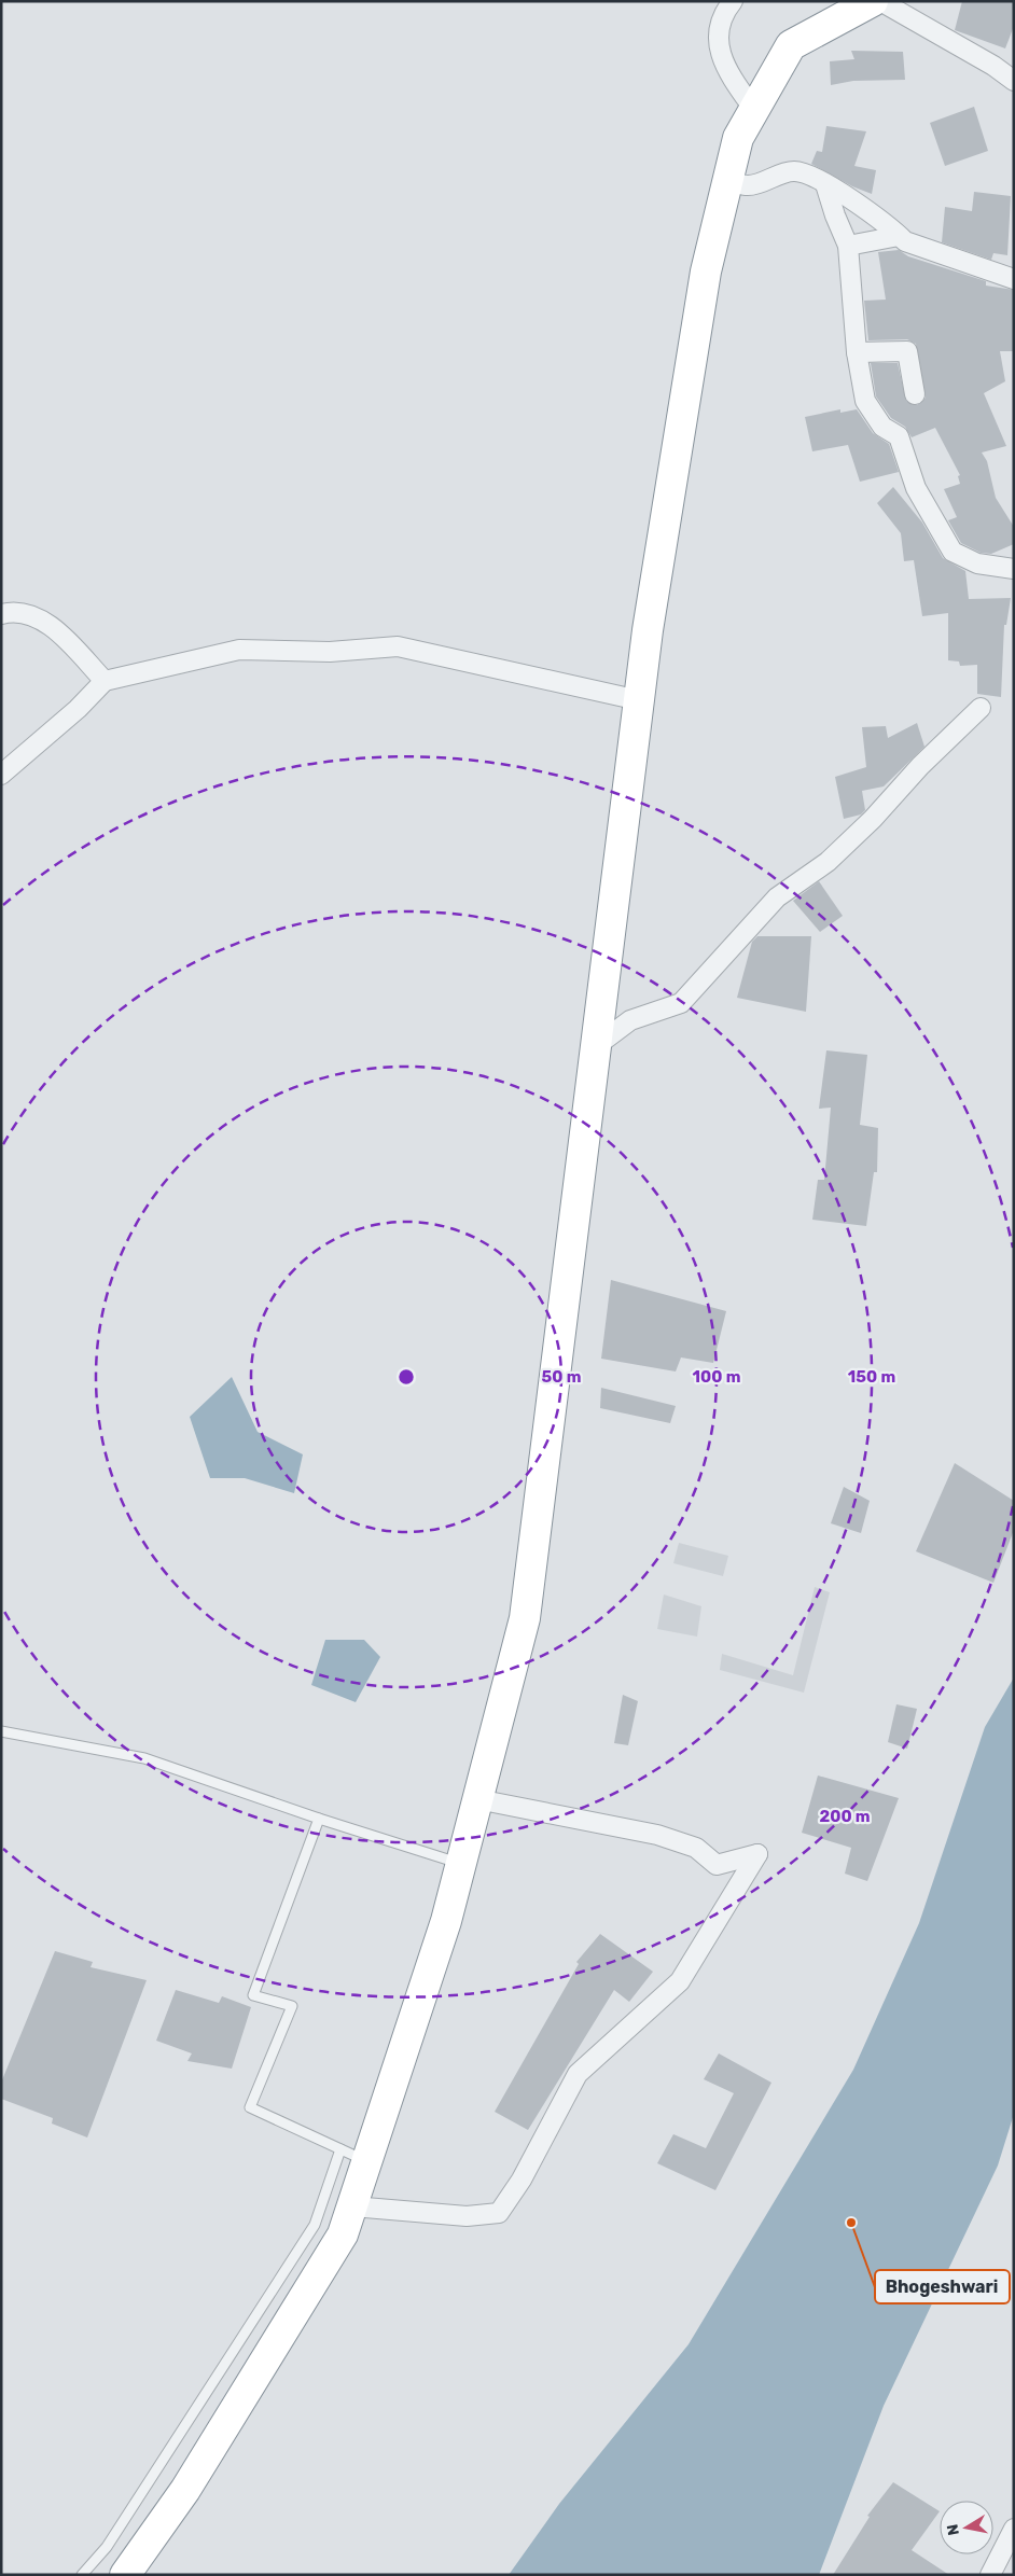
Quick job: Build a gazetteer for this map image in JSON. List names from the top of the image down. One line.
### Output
{"places":["Bhogeshwari"],"north":"left","rings":["50 m","100 m","150 m","200 m"]}
